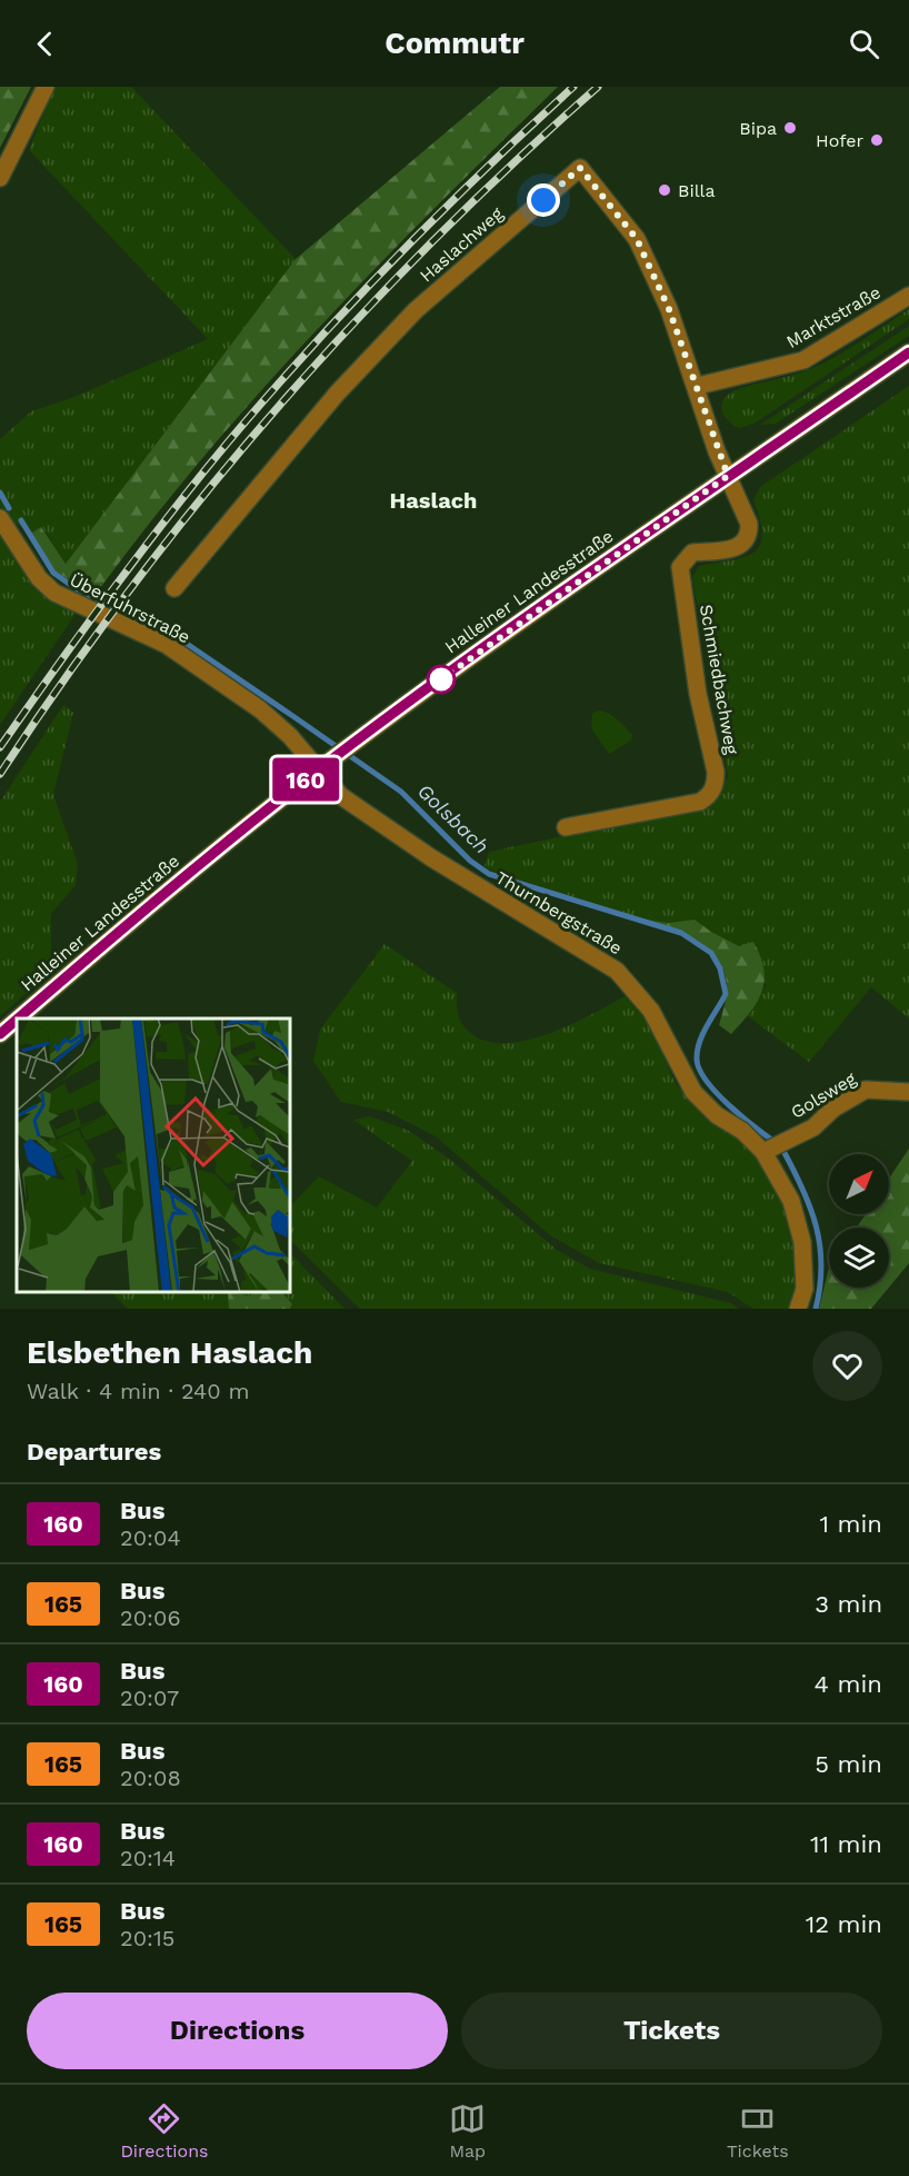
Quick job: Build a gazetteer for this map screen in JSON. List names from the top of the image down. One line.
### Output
{"streets":{"main road":["Halleiner Landesstraße"],"street":["Haslachweg","Marktstraße","Überfuhrstraße","Schmiedbachweg","Thurnbergstraße","Golsweg"]},"crossings":[["Haslachweg","Marktstraße"],["Haslachweg","Halleiner Landesstraße"],["Haslachweg","Schmiedbachweg"],["Halleiner Landesstraße","Überfuhrstraße"],["Halleiner Landesstraße","Schmiedbachweg"],["Halleiner Landesstraße","Thurnbergstraße"],["Überfuhrstraße","Thurnbergstraße"],["Thurnbergstraße","Golsweg"]],"districts":["Haslach"],"water":["Golsbach"],"places":["Bipa","Hofer","Billa"],"lines":["bus line 160"],"north":"top right","page":{"header":"Commutr","on_map":"160","heading":[["Elsbethen Haslach","Walk · 4 min · 240 m"],"Departures"],"list":[{"mark":"160","name":"Bus","note":"20:04","value":"1 min"},{"mark":"165","name":"Bus","note":"20:06","value":"3 min"},{"mark":"160","name":"Bus","note":"20:07","value":"4 min"},{"mark":"165","name":"Bus","note":"20:08","value":"5 min"},{"mark":"160","name":"Bus","note":"20:14","value":"11 min"},{"mark":"165","name":"Bus","note":"20:15","value":"12 min"}],"buttons":["Directions","Tickets"],"tabs":["Directions","Map","Tickets"]}}
